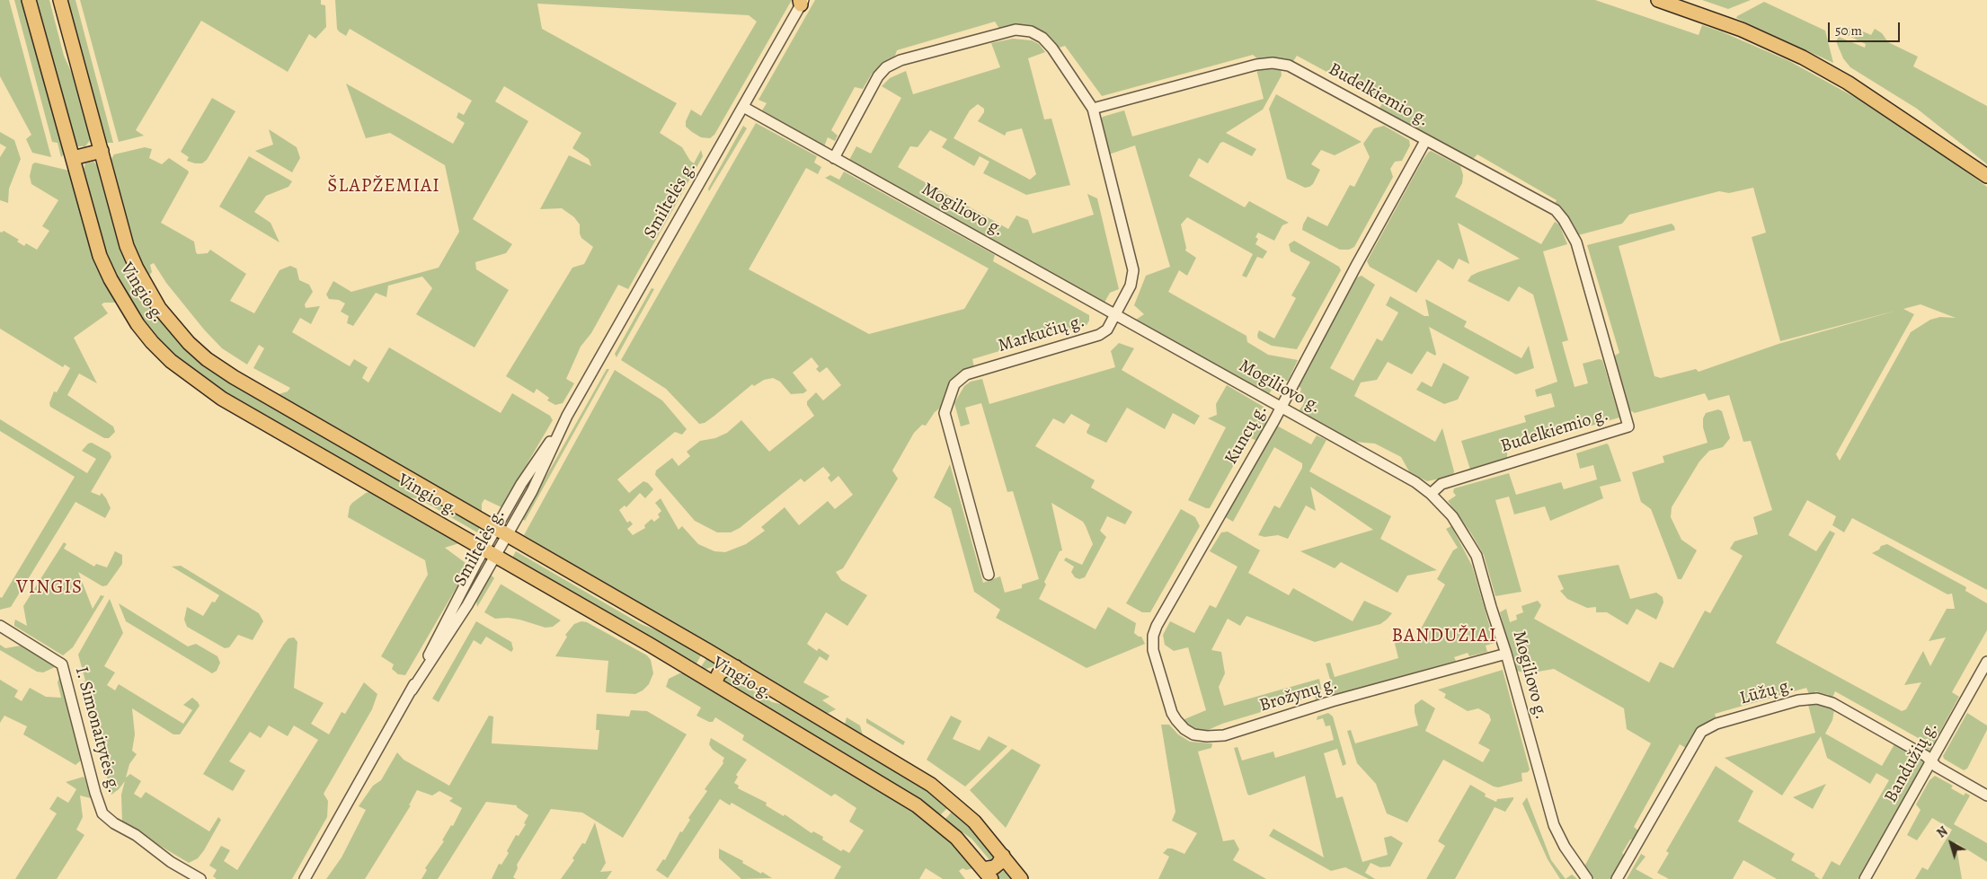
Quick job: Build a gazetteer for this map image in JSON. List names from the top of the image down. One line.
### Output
{"streets":{"main road":["Vingio g."],"street":["Budelkiemio g.","Smiltelės g.","Mogiliovo g.","Markučių g.","Kuncų g.","Lūžų g.","Brožynų g.","I. Simonaitytės g.","Bandužių g."]},"crossings":[["Budelkiemio g.","Mogiliovo g."],["Budelkiemio g.","Markučių g."],["Budelkiemio g.","Kuncų g."],["Smiltelės g.","Mogiliovo g."],["Smiltelės g.","Vingio g."],["Mogiliovo g.","Markučių g."],["Mogiliovo g.","Kuncų g."],["Mogiliovo g.","Brožynų g."],["Kuncų g.","Brožynų g."],["Lūžų g.","Bandužių g."]],"districts":["ŠLAPŽEMIAI","VINGIS","BANDUŽIAI"],"scale_bar":"50 m","north":"top left"}
